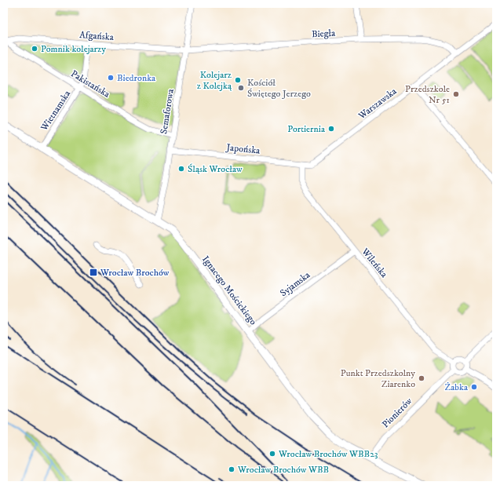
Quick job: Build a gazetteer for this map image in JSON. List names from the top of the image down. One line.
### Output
{"streets":{"street":["Biegła","Afgańska","Pakistańska","Warszawska","Wietnamska","Semaforowa","Japońska","Wileńska","Syjamska","Ignacego Mościckiego","Pionierów"]},"crossings":[["Biegła","Afgańska"],["Biegła","Warszawska"],["Biegła","Semaforowa"],["Afgańska","Pakistańska"],["Afgańska","Wietnamska"],["Afgańska","Semaforowa"],["Pakistańska","Wietnamska"],["Pakistańska","Semaforowa"],["Warszawska","Japońska"],["Wietnamska","Ignacego Mościckiego"],["Semaforowa","Japońska"],["Semaforowa","Ignacego Mościckiego"],["Japońska","Wileńska"],["Wileńska","Syjamska"],["Wileńska","Pionierów"],["Syjamska","Ignacego Mościckiego"],["Ignacego Mościckiego","Pionierów"]],"places":{"other":["Pomnik kolejarzy","Biedronka","Kolejarz z Kolejką","Kościół Świętego Jerzego","Przedszkole Nr 51","Portiernia","Śląsk Wrocław","Punkt Przedszkolny Ziarenko","Żabka","Wrocław Brochów WBB23","Wrocław Brochów WBB"],"transit":["Wrocław Brochów"]}}
